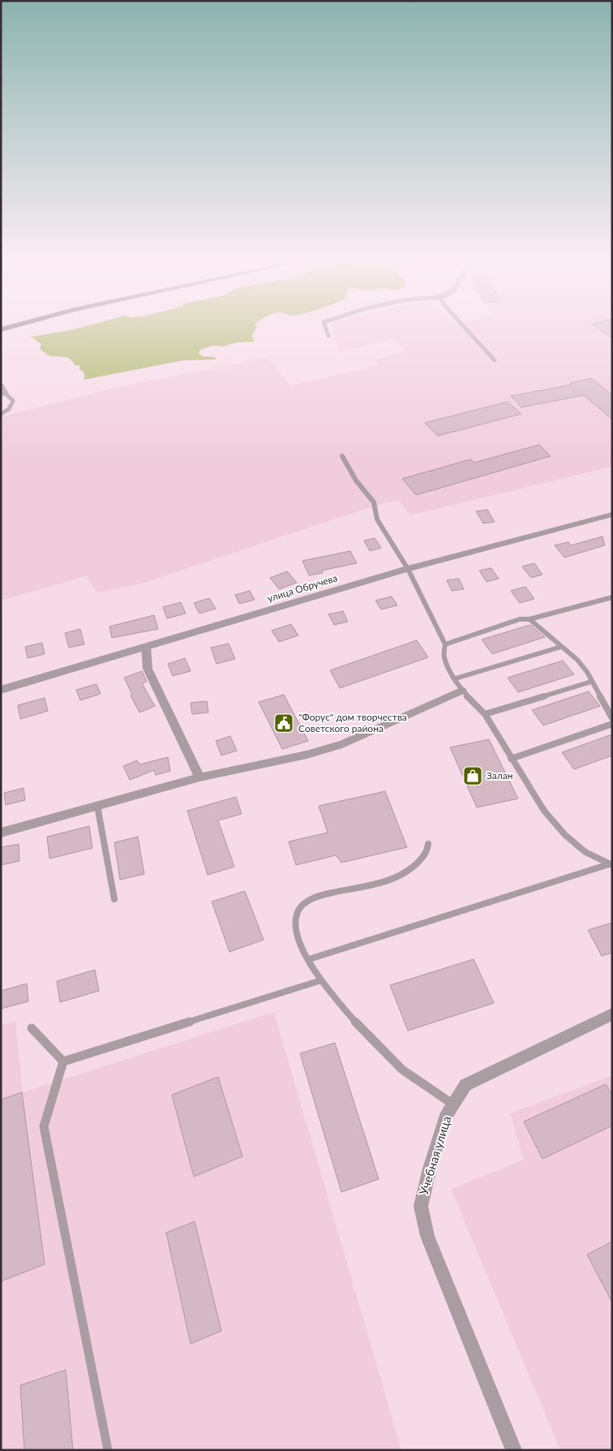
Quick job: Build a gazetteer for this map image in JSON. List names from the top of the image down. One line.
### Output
{"streets":{"street":["улица Обручева","Учебная улица"]},"places":{"public building":["\"Форус\" дом творчества Советского района"],"shop":["Залан"]}}
